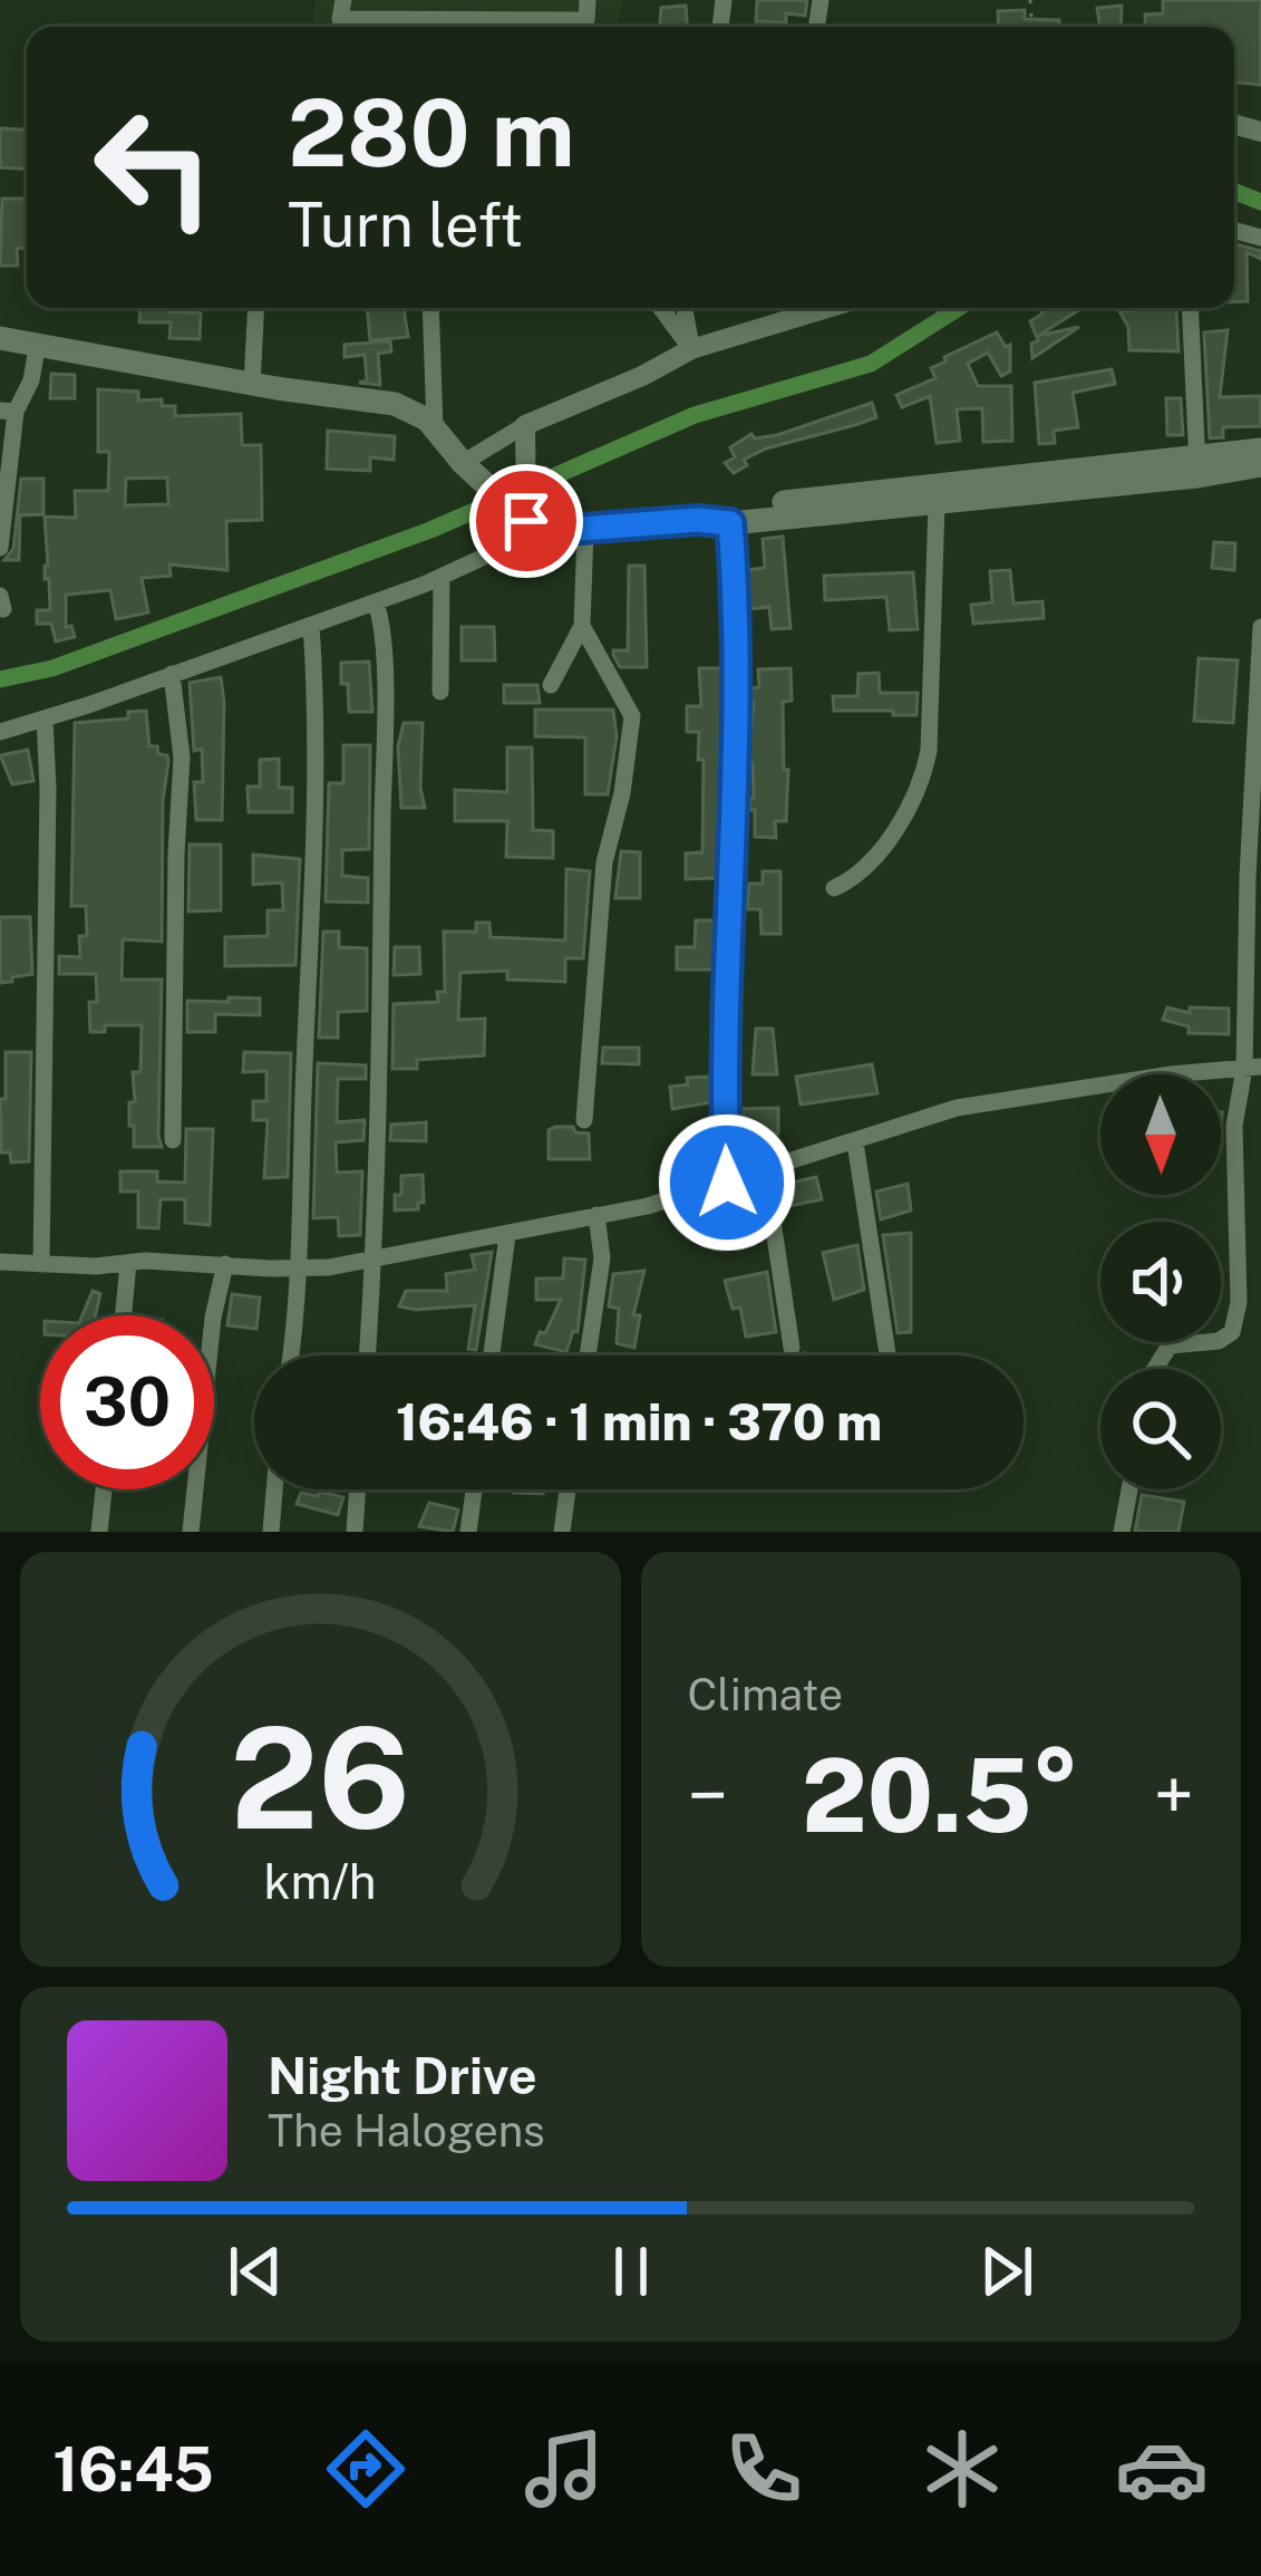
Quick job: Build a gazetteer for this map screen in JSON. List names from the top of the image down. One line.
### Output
{"north":"bottom","page":{"turn":["280 m","Turn left"],"limit":"30","trip":"16:46 · 1 min · 370 m","tile":"Climate","heat":["−","20.5°","+"],"song":["Night Drive","The Halogens"],"tabs":"16:45","gauge":["26","km/h"]}}
